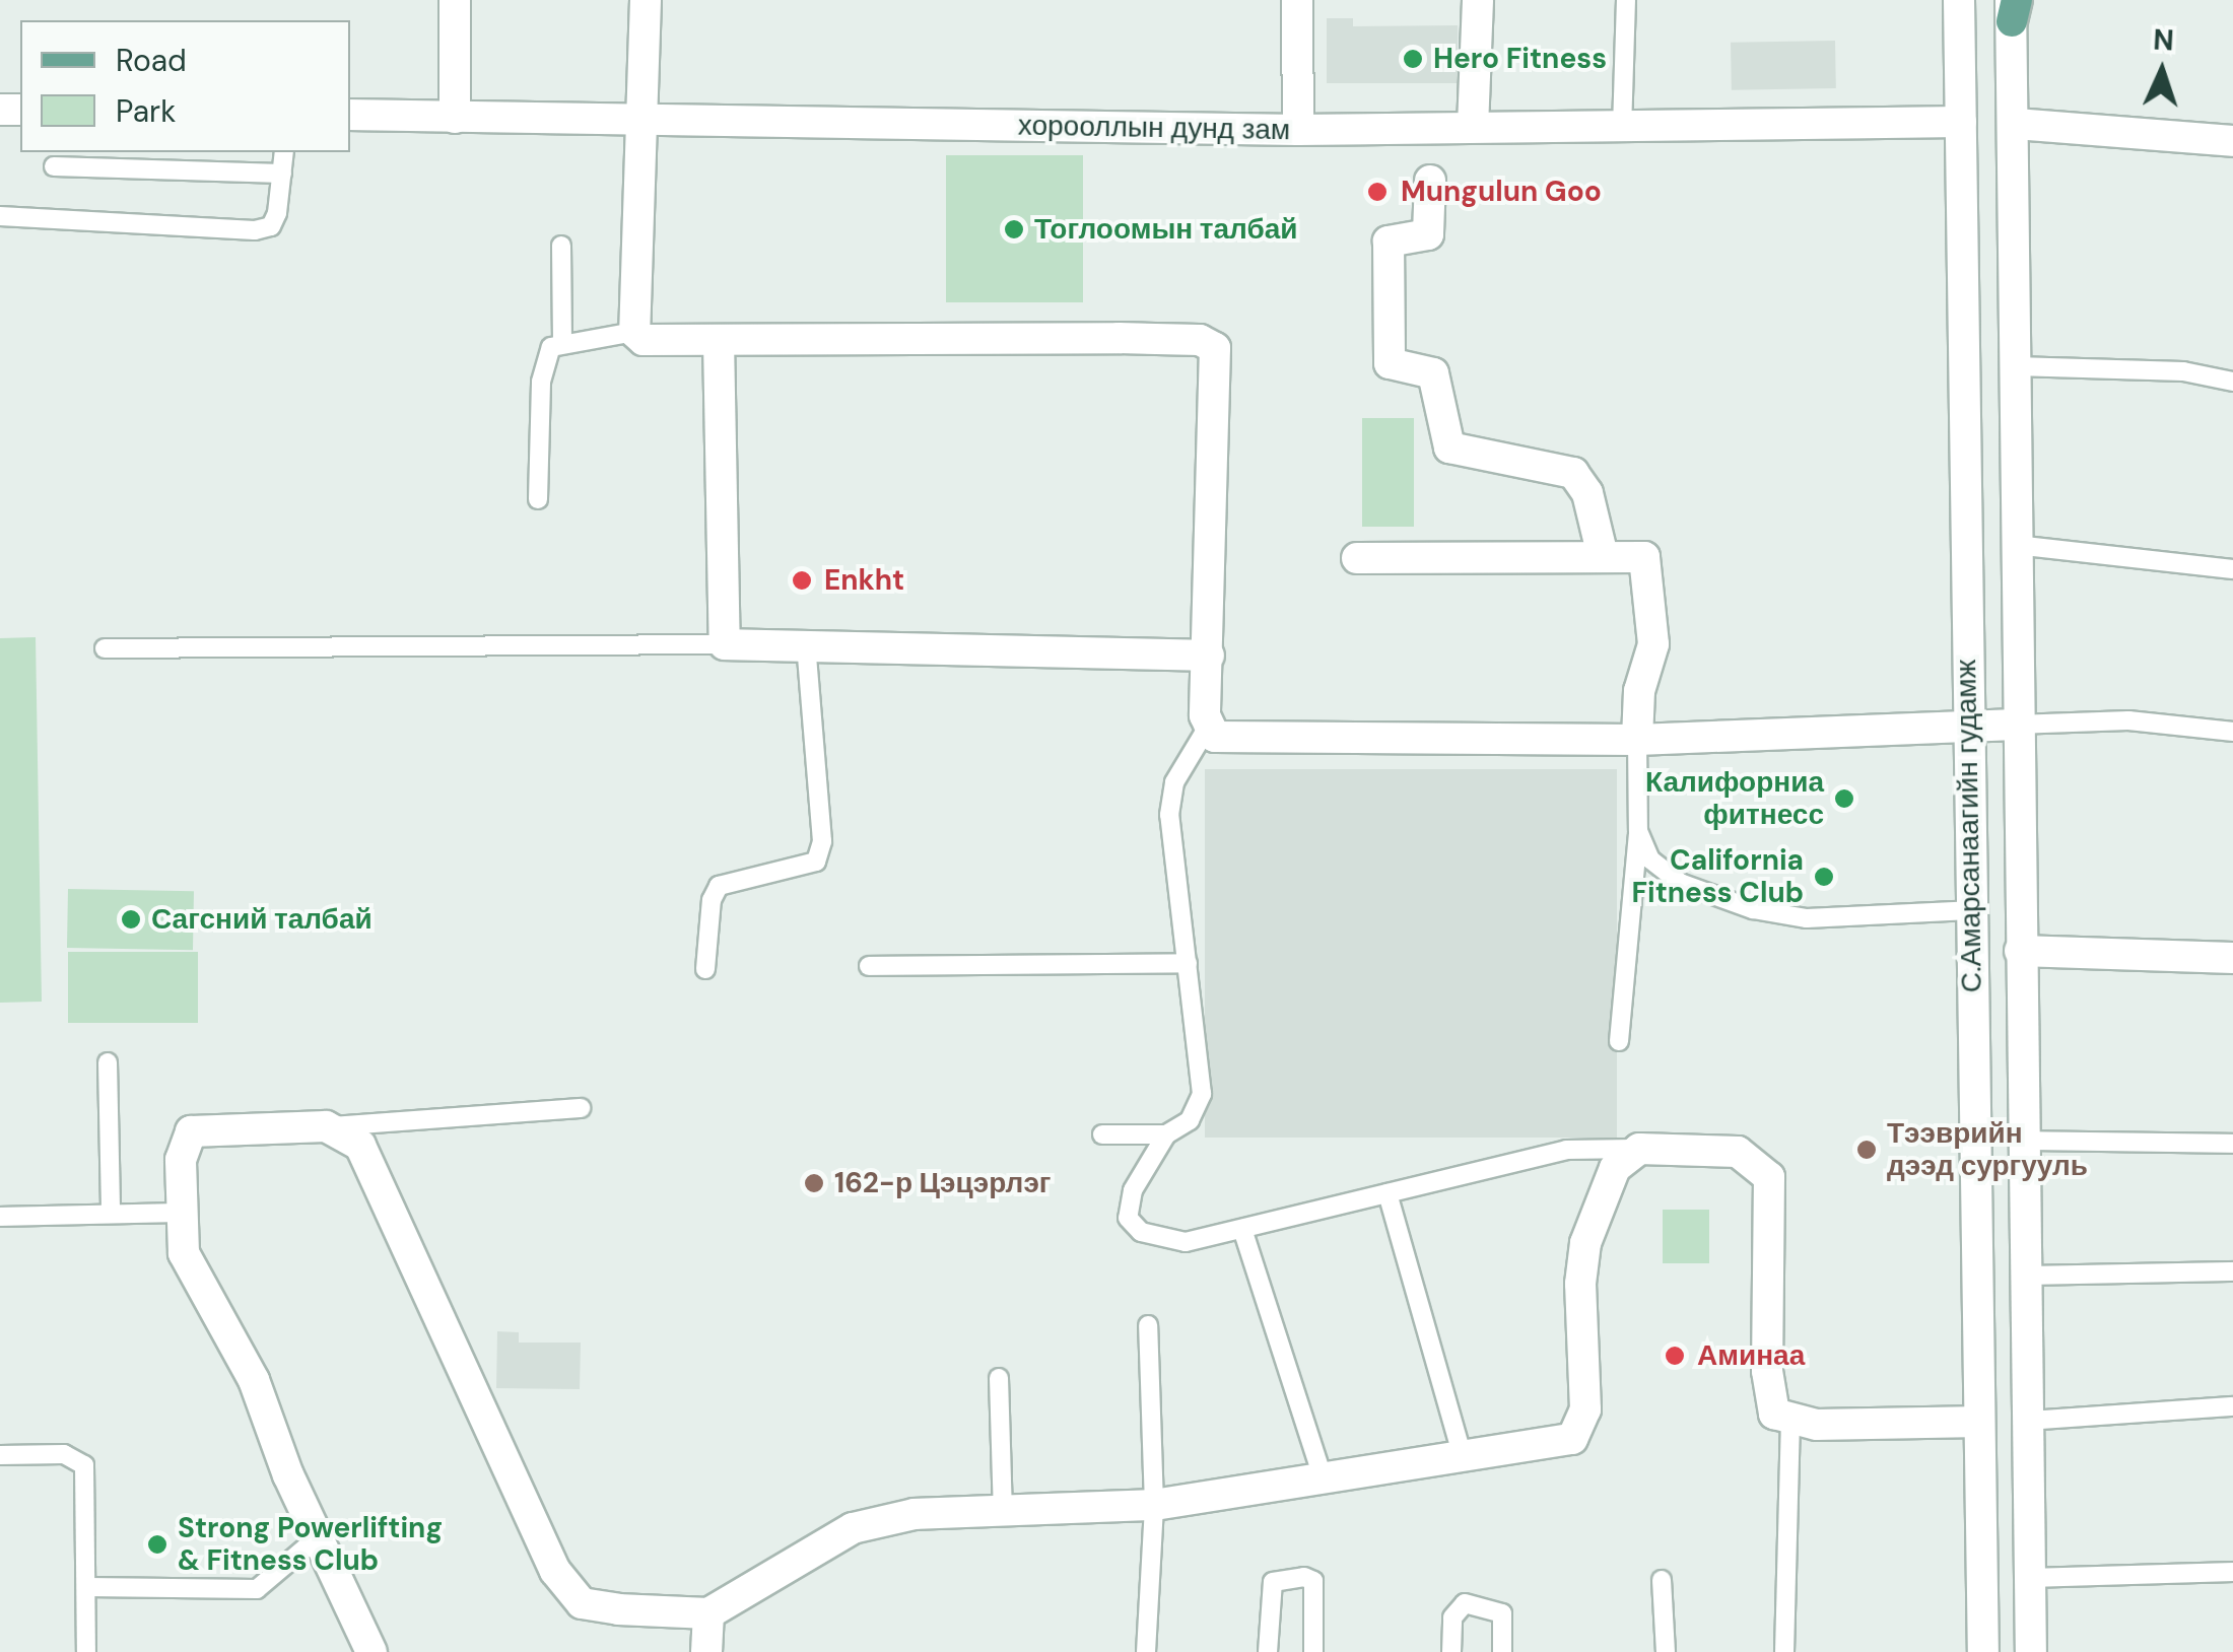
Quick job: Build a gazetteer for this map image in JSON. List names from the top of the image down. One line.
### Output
{"streets":{"street":["хорооллын дунд зам","С.Амарсанаагийн гудамж"]},"crossings":[["хорооллын дунд зам","С.Амарсанаагийн гудамж"]],"places":["Hero Fitness","Mungulun Goo","Тоглоомын талбай","Enkht","Калифорниа фитнесс","California Fitness Club","Сагсний талбай","Тээврийн дээд сургууль","162-р Цэцэрлэг","Аминаа","Strong Powerlifting & Fitness Club"],"legend":["Road","Park"],"north":"top"}
